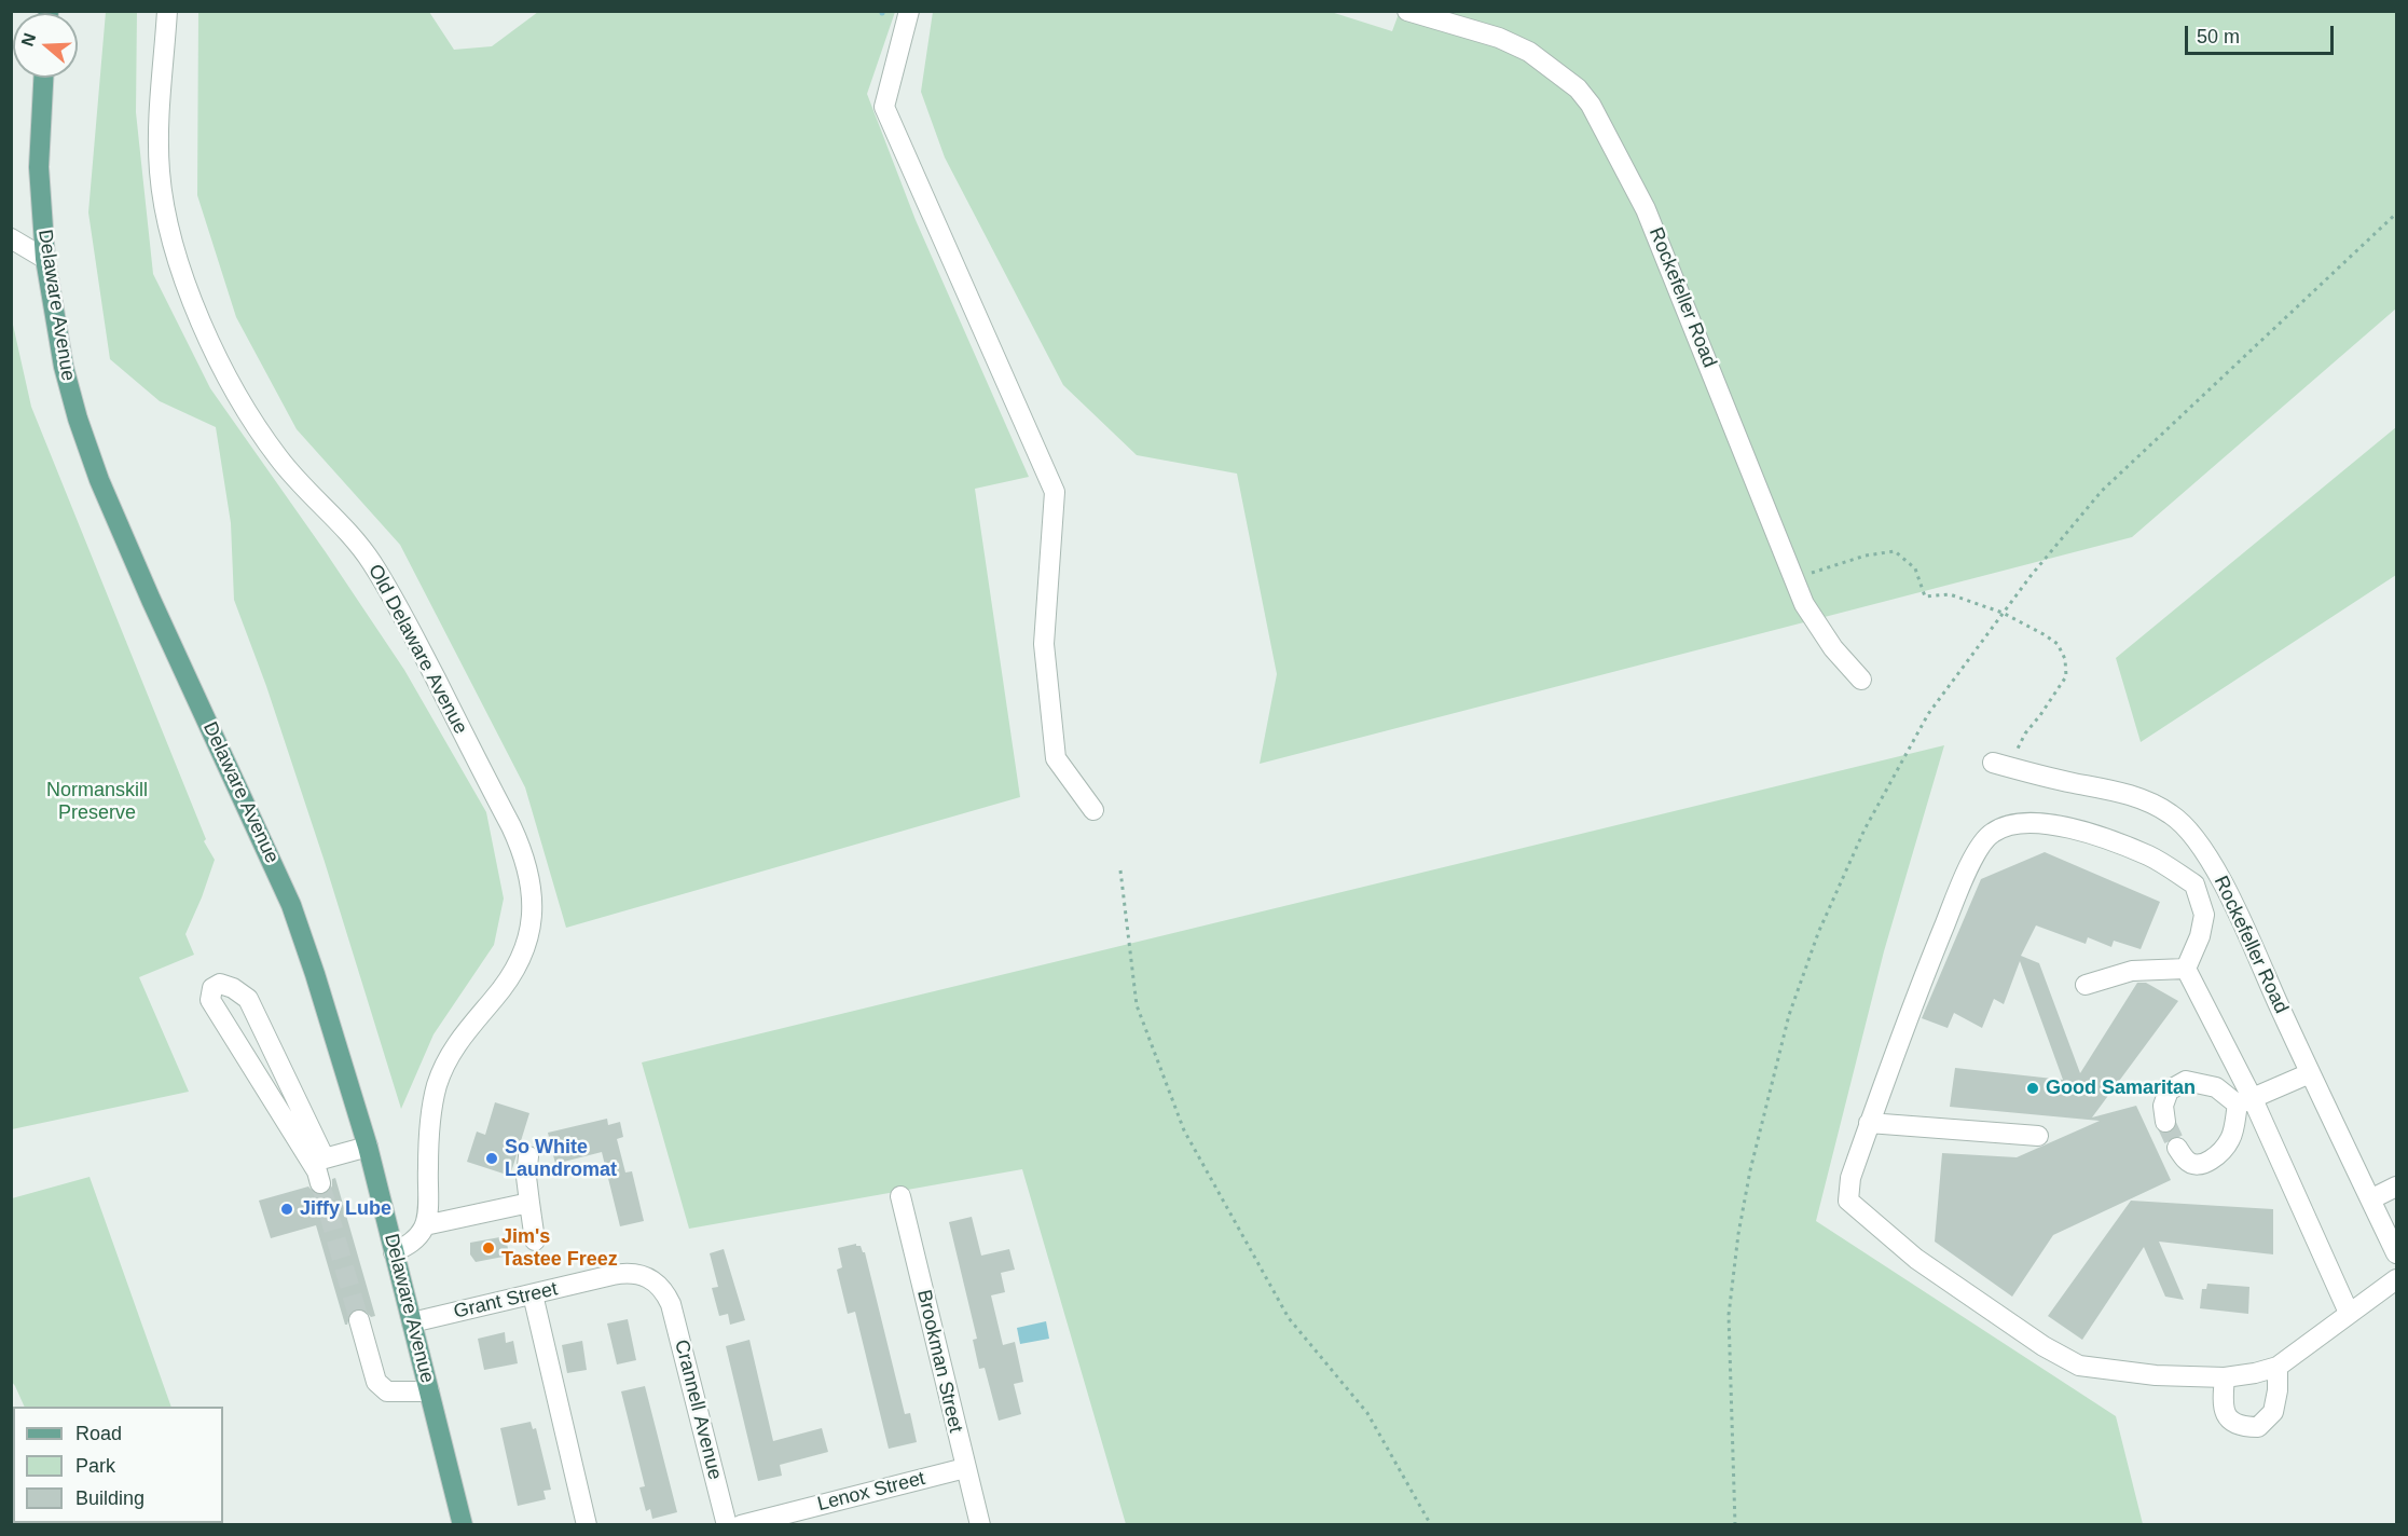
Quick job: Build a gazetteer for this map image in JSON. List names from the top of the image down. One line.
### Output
{"streets":{"main road":["Delaware Avenue"],"street":["Rockefeller Road","Old Delaware Avenue","Grant Street","Brookman Street","Crannell Avenue","Lenox Street"]},"crossings":[["Delaware Avenue","Grant Street"],["Grant Street","Crannell Avenue"],["Brookman Street","Lenox Street"]],"parks":["Normanskill Preserve"],"places":["Good Samaritan","So White Laundromat","Jiffy Lube","Jim's Tastee Freez"],"legend":["Road","Park","Building"],"scale_bar":"50 m","north":"left"}
